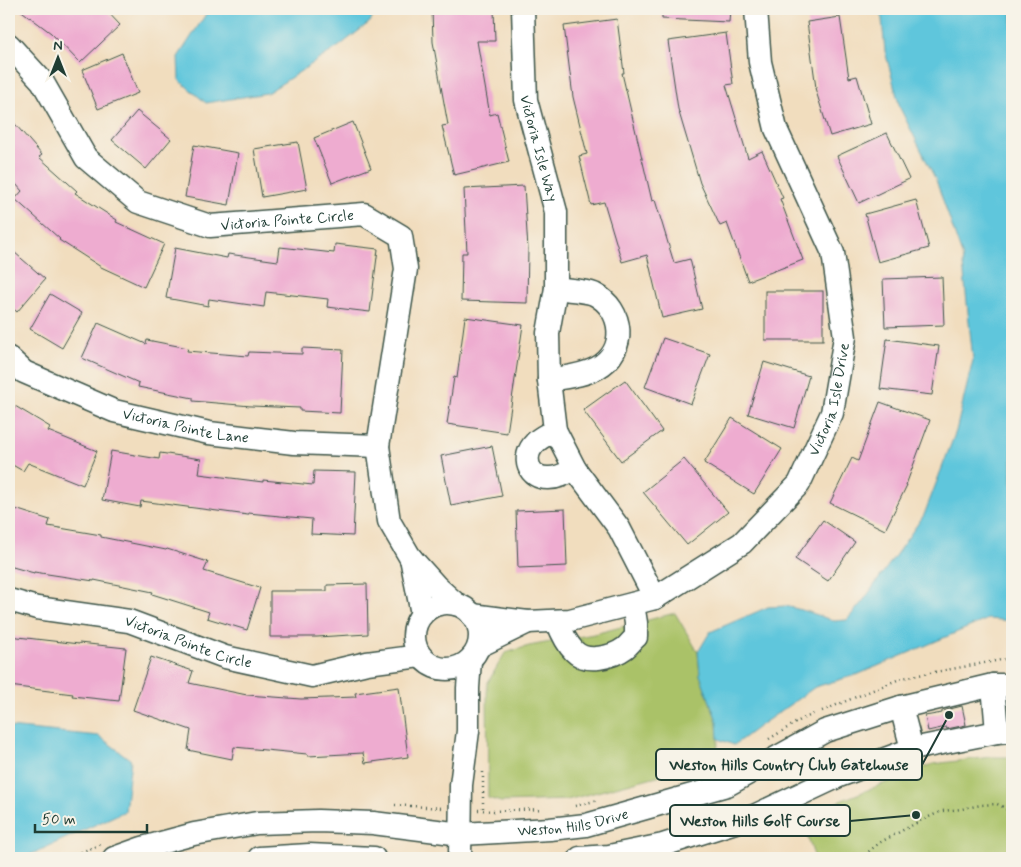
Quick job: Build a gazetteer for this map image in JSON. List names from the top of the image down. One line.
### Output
{"streets":{"street":["Victoria Isle Way","Victoria Pointe Circle","Victoria Isle Drive","Victoria Pointe Lane","Weston Hills Drive"]},"crossings":[["Victoria Isle Way","Victoria Isle Drive"],["Victoria Pointe Circle","Victoria Isle Drive"],["Victoria Pointe Circle","Victoria Pointe Lane"]],"places":["Weston Hills Country Club Gatehouse","Weston Hills Golf Course"],"scale_bar":"50 m","north":"top"}
